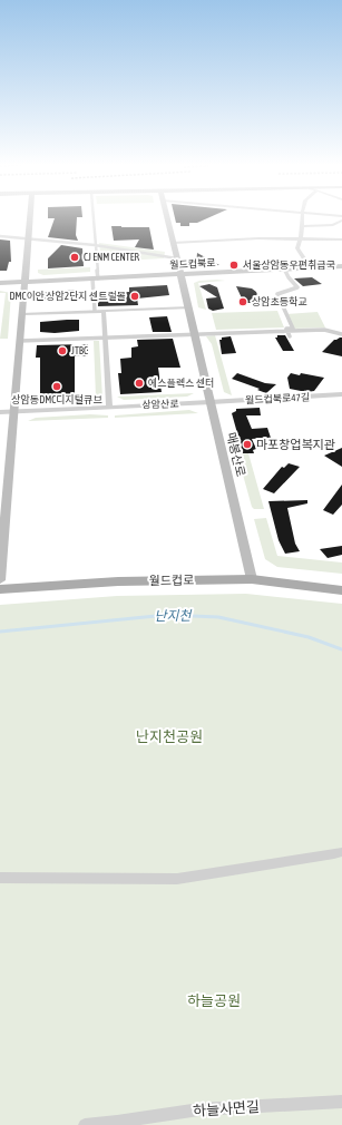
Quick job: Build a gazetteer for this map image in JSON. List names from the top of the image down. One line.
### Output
{"streets":{"main road":["월드컵북로","매봉산로","월드컵로"],"street":["월드컵북로47길","상암산로","하늘사면길"]},"crossings":[["월드컵북로","매봉산로"],["월드컵북로47길","상암산로"],["월드컵북로47길","매봉산로"],["상암산로","매봉산로"],["매봉산로","월드컵로"]],"water":["난지천"],"parks":["난지천공원","하늘공원"],"places":["CJ ENM CENTER","서울상암동우편취급국","DMC이안 상암2단지 센트럴몰","상암초등학교","JTBC","에스플렉스 센터","상암동DMC디지털큐브","마포창업복지관"]}
